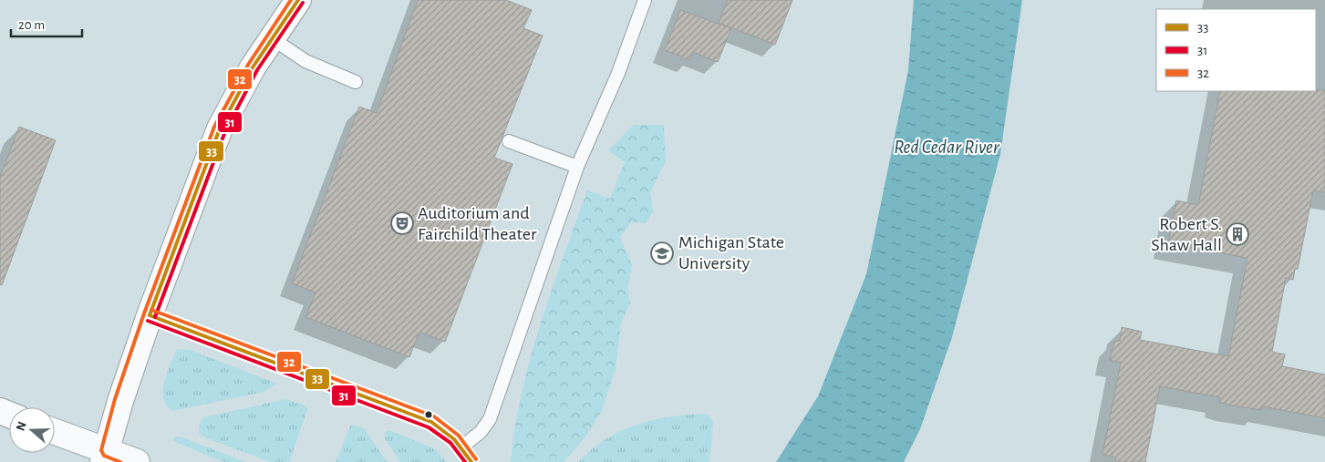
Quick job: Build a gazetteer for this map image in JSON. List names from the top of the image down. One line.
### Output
{"water":["Red Cedar River"],"places":{"theatre":["Auditorium and Fairchild Theater"],"building":["Robert S. Shaw Hall"],"school or university":["Michigan State University"]},"lines":["transit line 33","transit line 32","transit line 31"],"legend":["33","31","32"],"scale_bar":"20 m","north":"left"}
